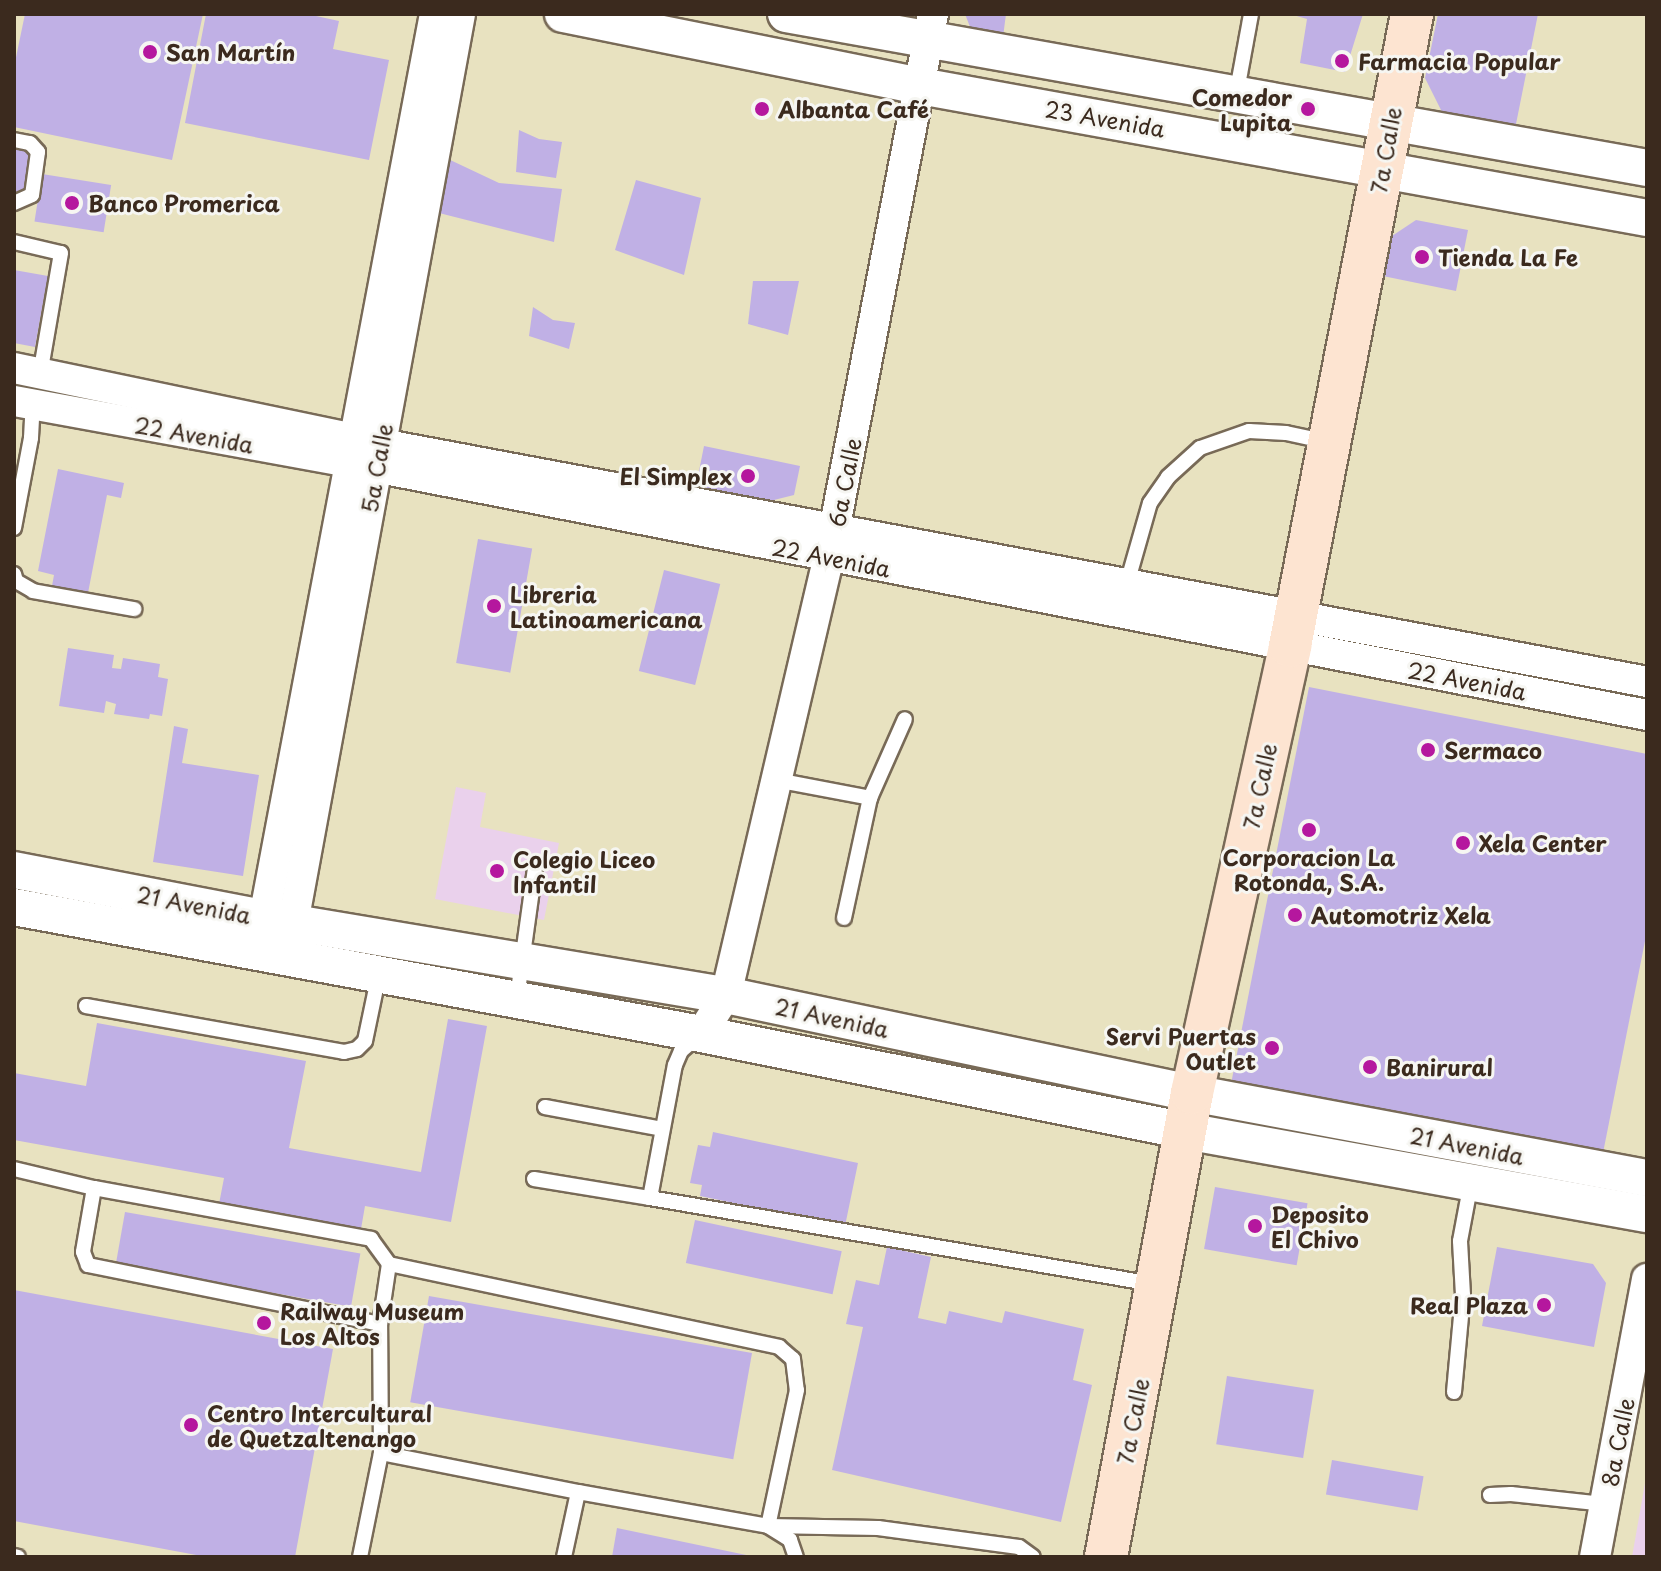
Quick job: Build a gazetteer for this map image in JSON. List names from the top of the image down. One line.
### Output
{"streets":{"main road":["7a Calle"],"street":["23 Avenida","22 Avenida","5a Calle","6a Calle","21 Avenida","8a Calle"]},"crossings":[["23 Avenida","7a Calle"],["23 Avenida","6a Calle"],["7a Calle","22 Avenida"],["7a Calle","21 Avenida"],["22 Avenida","5a Calle"],["22 Avenida","6a Calle"],["5a Calle","21 Avenida"],["6a Calle","21 Avenida"]],"places":["San Martín","Farmacia Popular","Albanta Café","Comedor Lupita","Banco Promerica","Tienda La Fe","El Simplex","Libreria Latinoamericana","Sermaco","Corporacion La Rotonda, S.A.","Xela Center","Colegio Liceo Infantil","Automotriz Xela","Servi Puertas Outlet","Banirural","Deposito El Chivo","Real Plaza","Railway Museum Los Altos","Centro Intercultural de Quetzaltenango"]}
